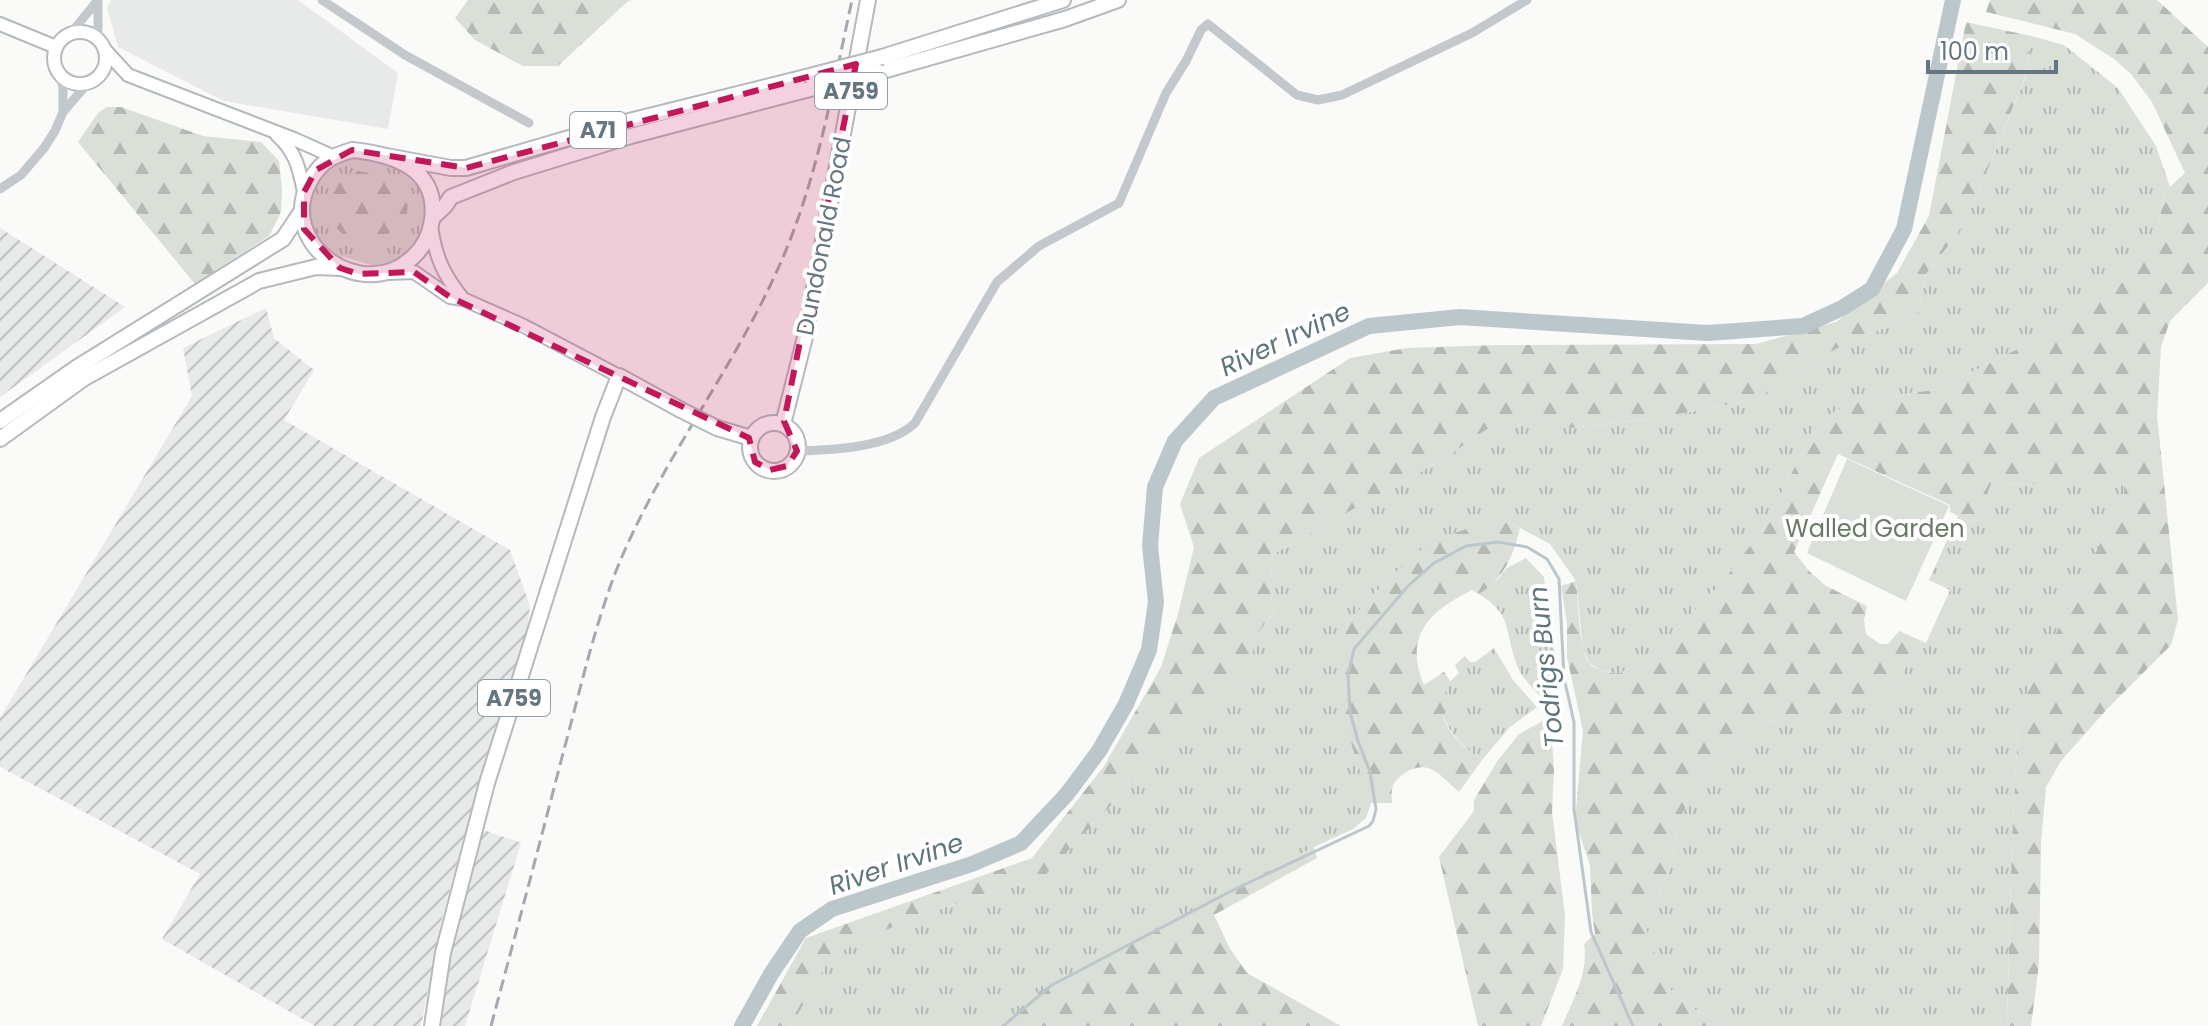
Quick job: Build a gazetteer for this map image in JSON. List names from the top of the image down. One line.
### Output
{"streets":{"main road":["A759","A71","Dundonald Road"]},"water":["River Irvine","Todrigs Burn"],"parks":["Walled Garden"],"scale_bar":"100 m"}
